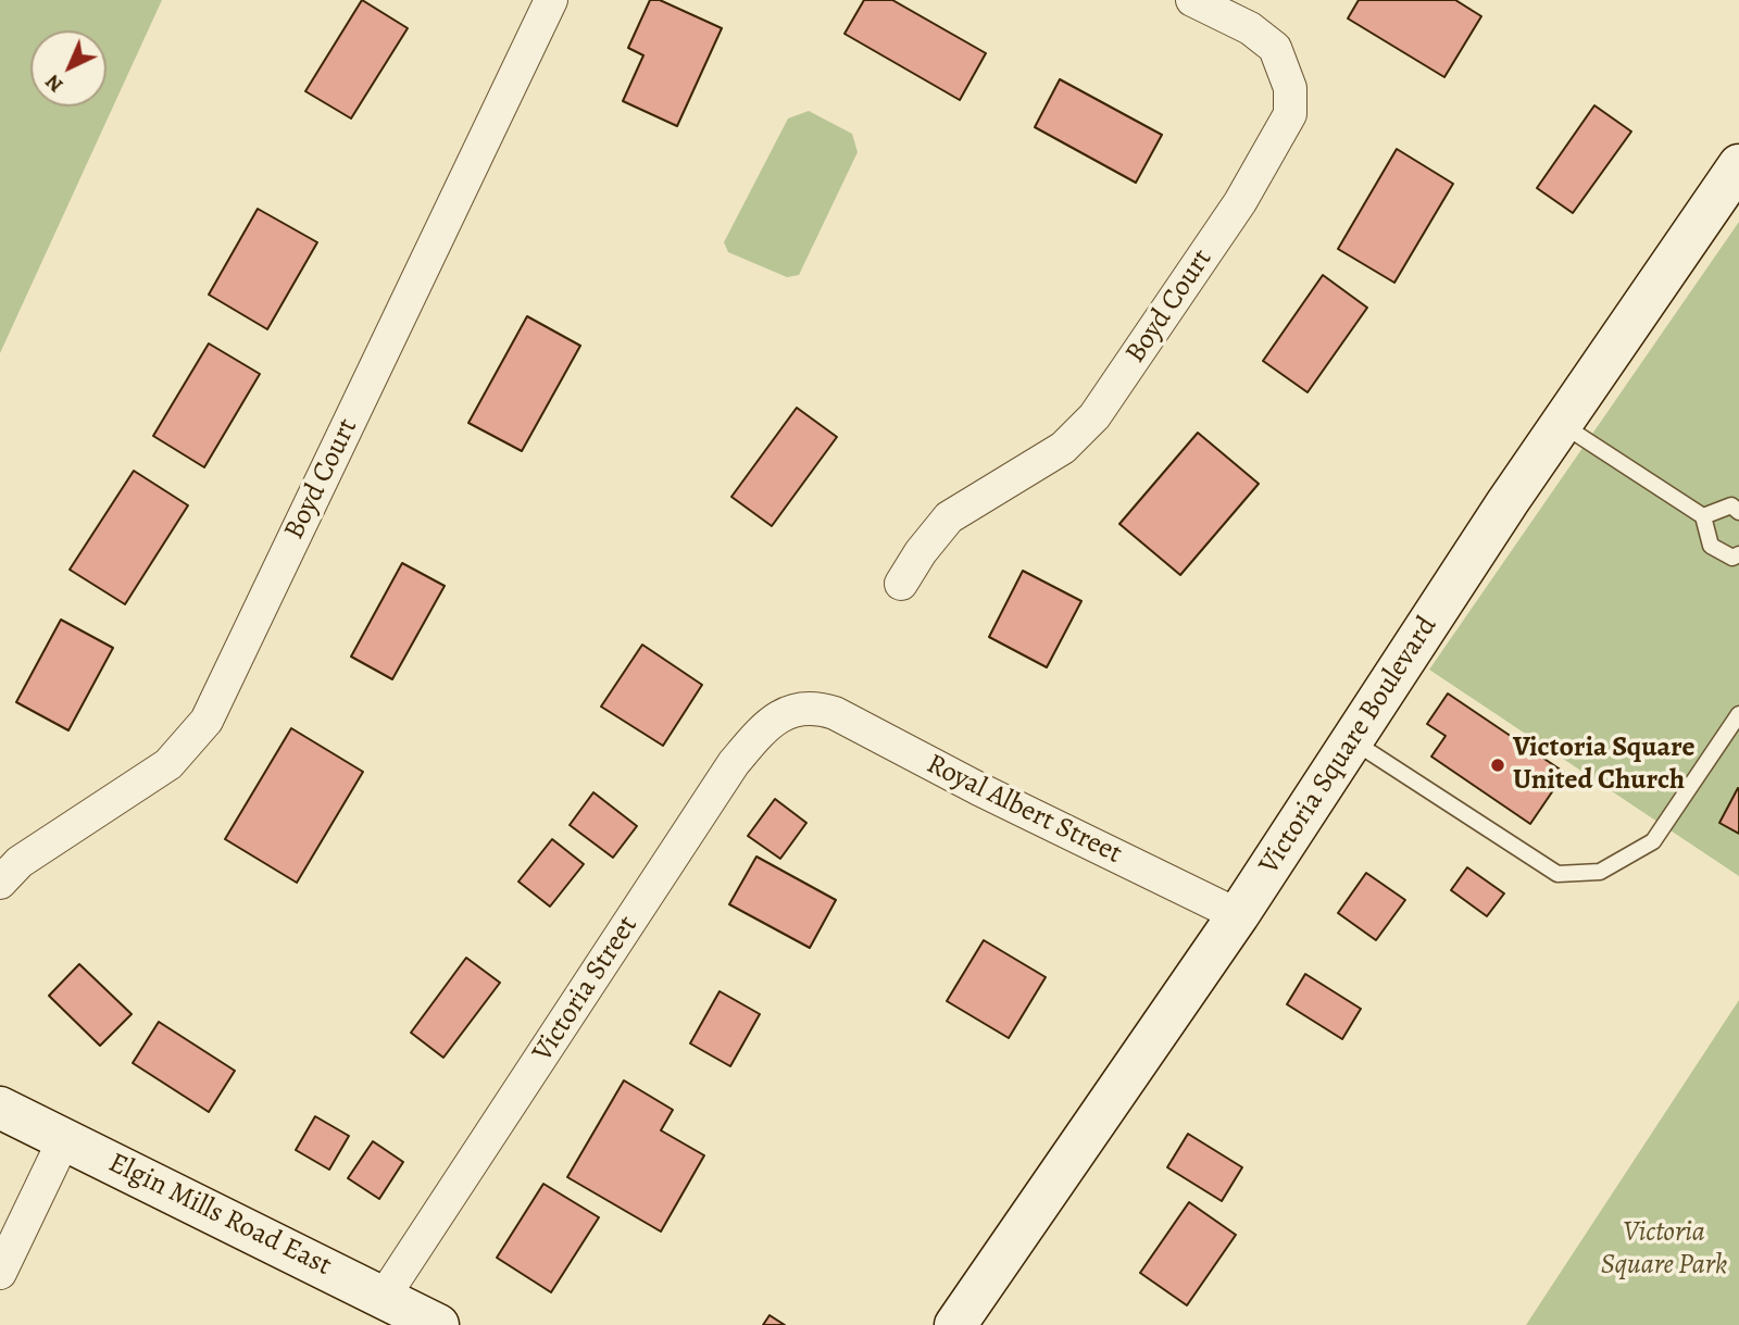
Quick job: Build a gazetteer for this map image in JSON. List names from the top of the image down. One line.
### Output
{"streets":{"street":["Boyd Court","Victoria Square Boulevard","Royal Albert Street","Victoria Street","Elgin Mills Road East"]},"crossings":[["Victoria Square Boulevard","Royal Albert Street"],["Royal Albert Street","Victoria Street"],["Victoria Street","Elgin Mills Road East"]],"parks":["Victoria Square Park"],"places":["Victoria Square United Church"],"north":"bottom left"}
